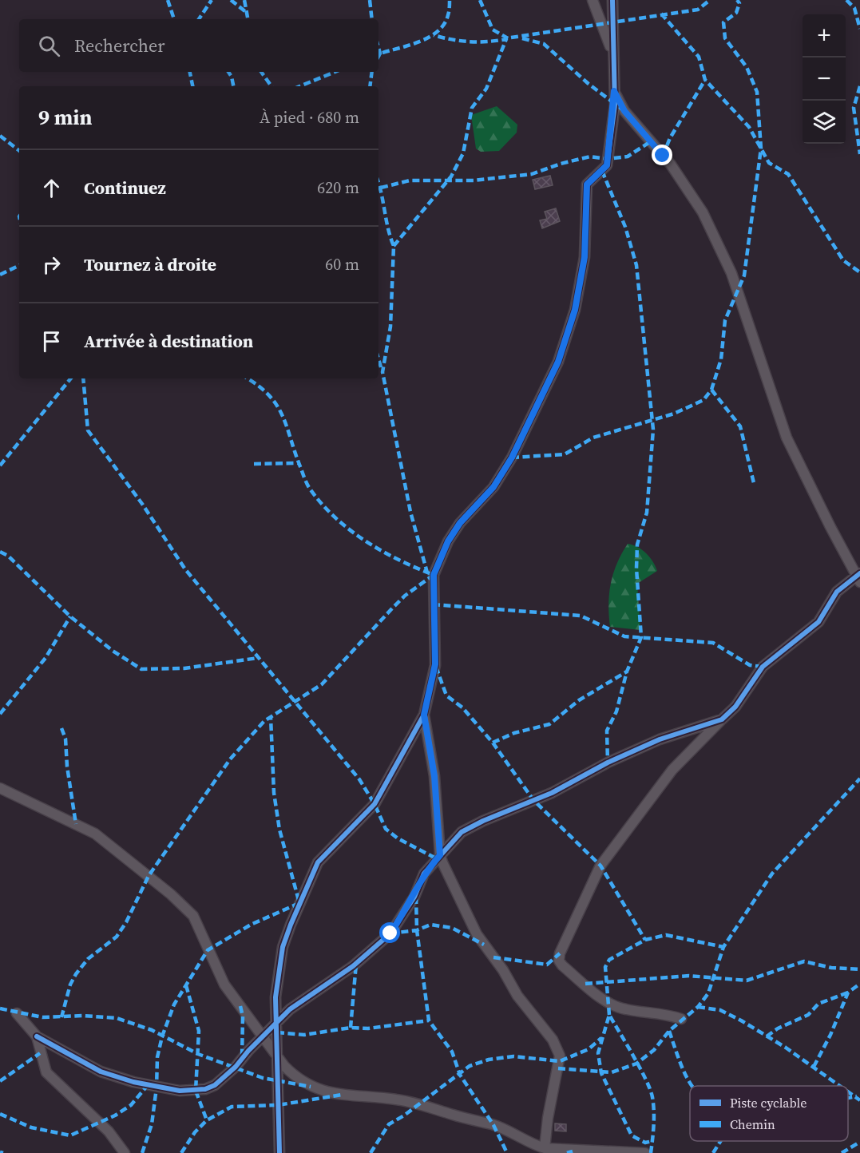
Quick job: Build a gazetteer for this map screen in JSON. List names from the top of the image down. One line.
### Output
{"legend":["Piste cyclable","Chemin"],"page":{"map_buttons":["+","−"],"search":"Rechercher","heading":["9 min","À pied · 680 m"],"list":[["Continuez","620 m"],["Tournez à droite","60 m"],"Arrivée à destination"]}}
